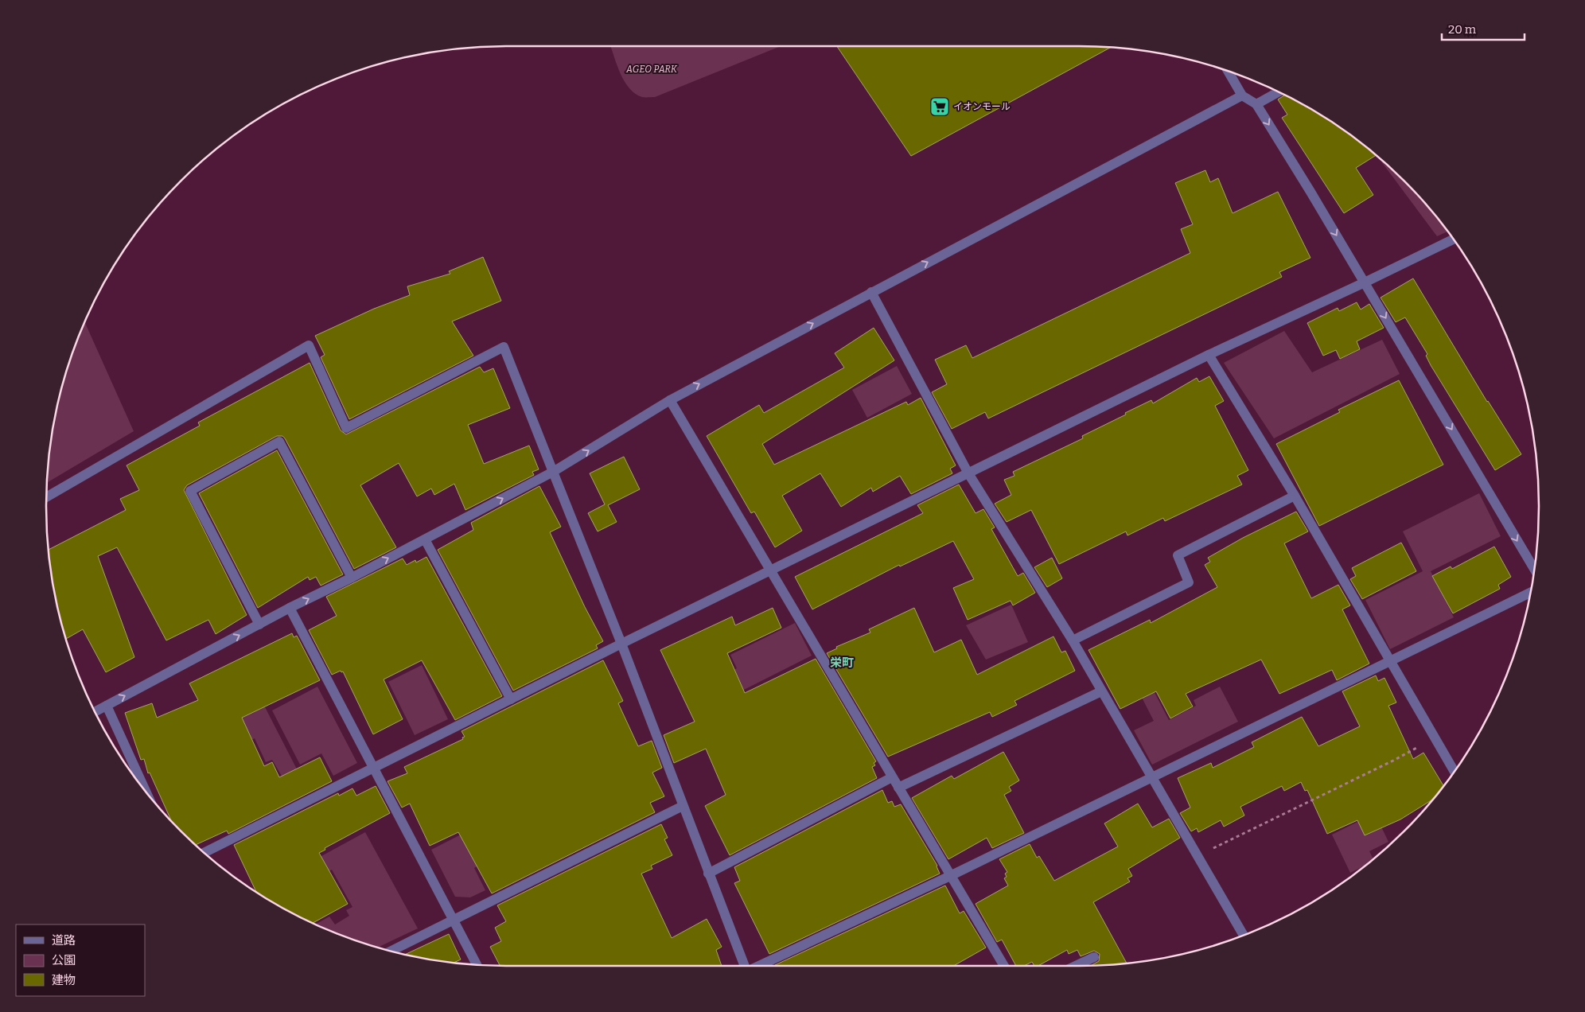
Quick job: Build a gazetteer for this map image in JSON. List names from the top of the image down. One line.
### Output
{"districts":["栄町"],"parks":["AGEO PARK"],"places":{"supermarket":["イオンモール"]},"legend":["道路","公園","建物"],"scale_bar":"20 m"}
